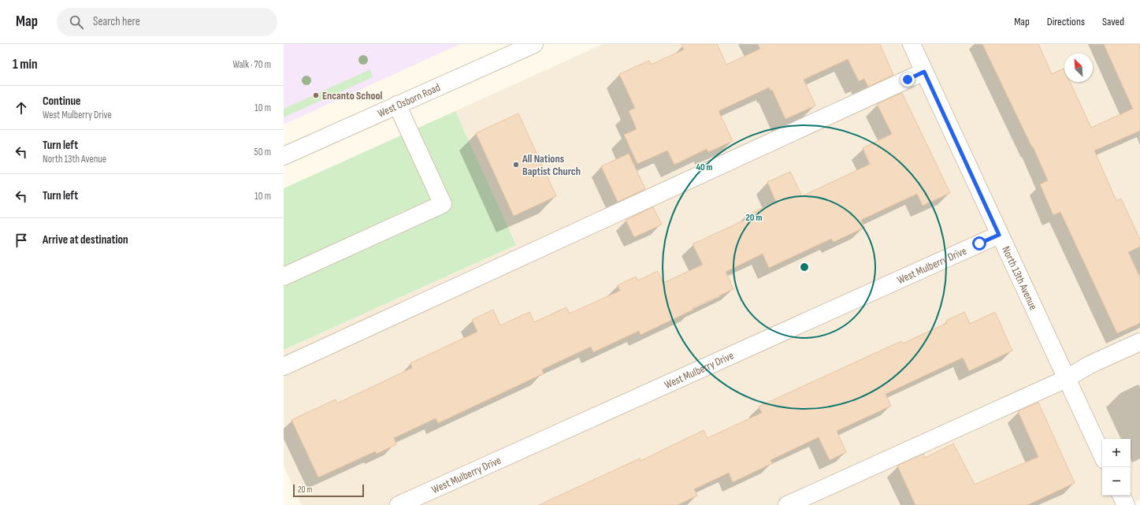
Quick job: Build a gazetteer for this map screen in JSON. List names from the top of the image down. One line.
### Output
{"streets":{"street":["West Osborn Road","West Mulberry Drive","North 13th Avenue"]},"crossings":[["West Mulberry Drive","North 13th Avenue"]],"places":["Encanto School","All Nations Baptist Church"],"scale_bar":"20 m","north":"top left","page":{"header":"Map","search":"Search here","nav":["Map","Directions","Saved"],"heading":["1 min","Walk · 70 m"],"list":[["Continue","West Mulberry Drive","10 m"],["Turn left","North 13th Avenue","50 m"],["Turn left","10 m"],"Arrive at destination"],"map_buttons":["+","−"],"scale":"20 m"},"rings":["40 m","20 m"]}
